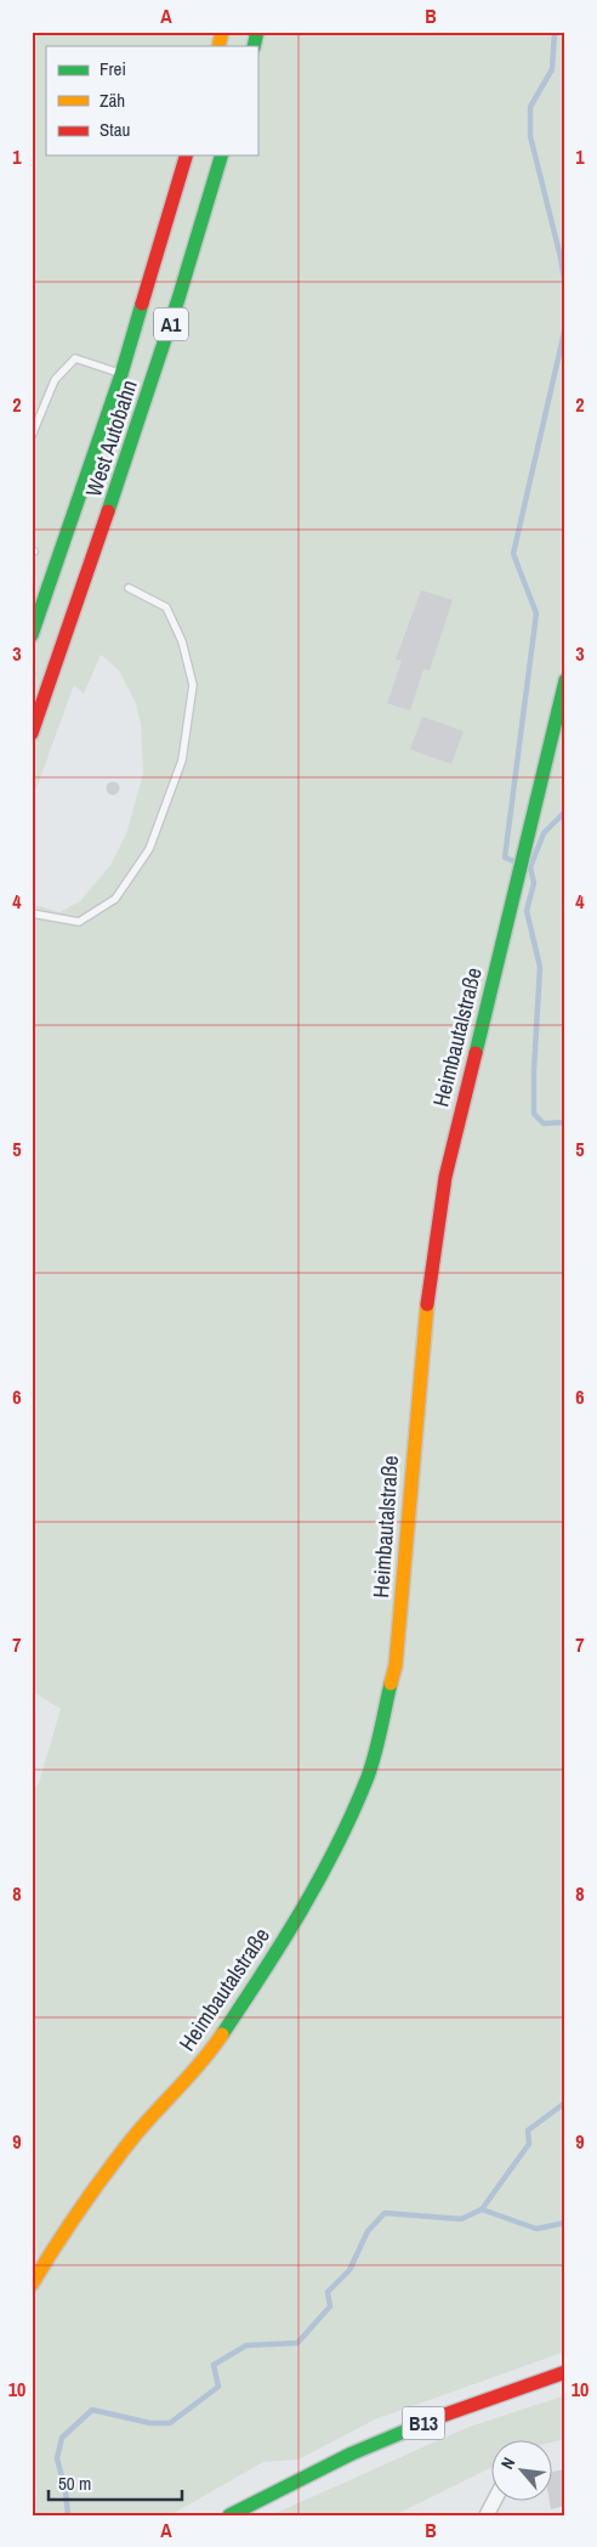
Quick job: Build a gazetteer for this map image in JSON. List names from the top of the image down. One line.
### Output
{"streets":{"main road":["A1","West Autobahn","Heimbautalstraße","B13"]},"legend":["Frei","Zäh","Stau"],"scale_bar":"50 m","north":"top left","grid":{"columns":["A","B"],"rows":["1","2","3","4","5","6","7","8","9","10"]}}
